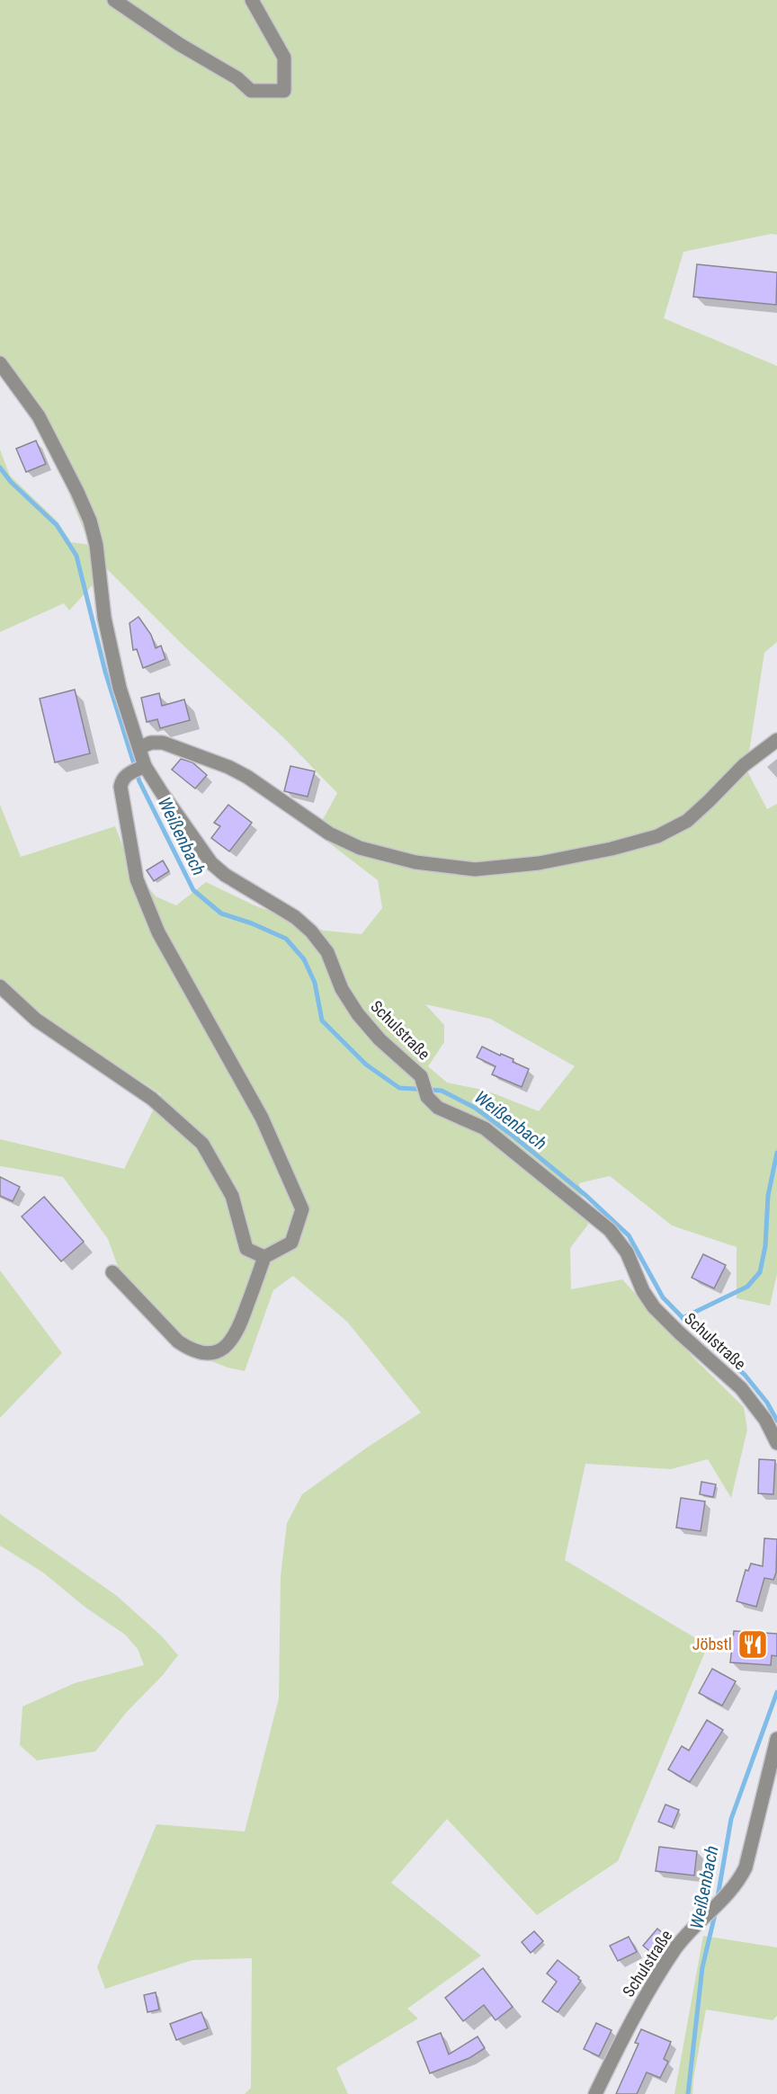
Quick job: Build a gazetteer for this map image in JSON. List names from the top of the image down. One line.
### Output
{"streets":{"street":["Schulstraße"]},"water":["Weißenbach"],"places":{"restaurant":["Jöbstl"]}}
